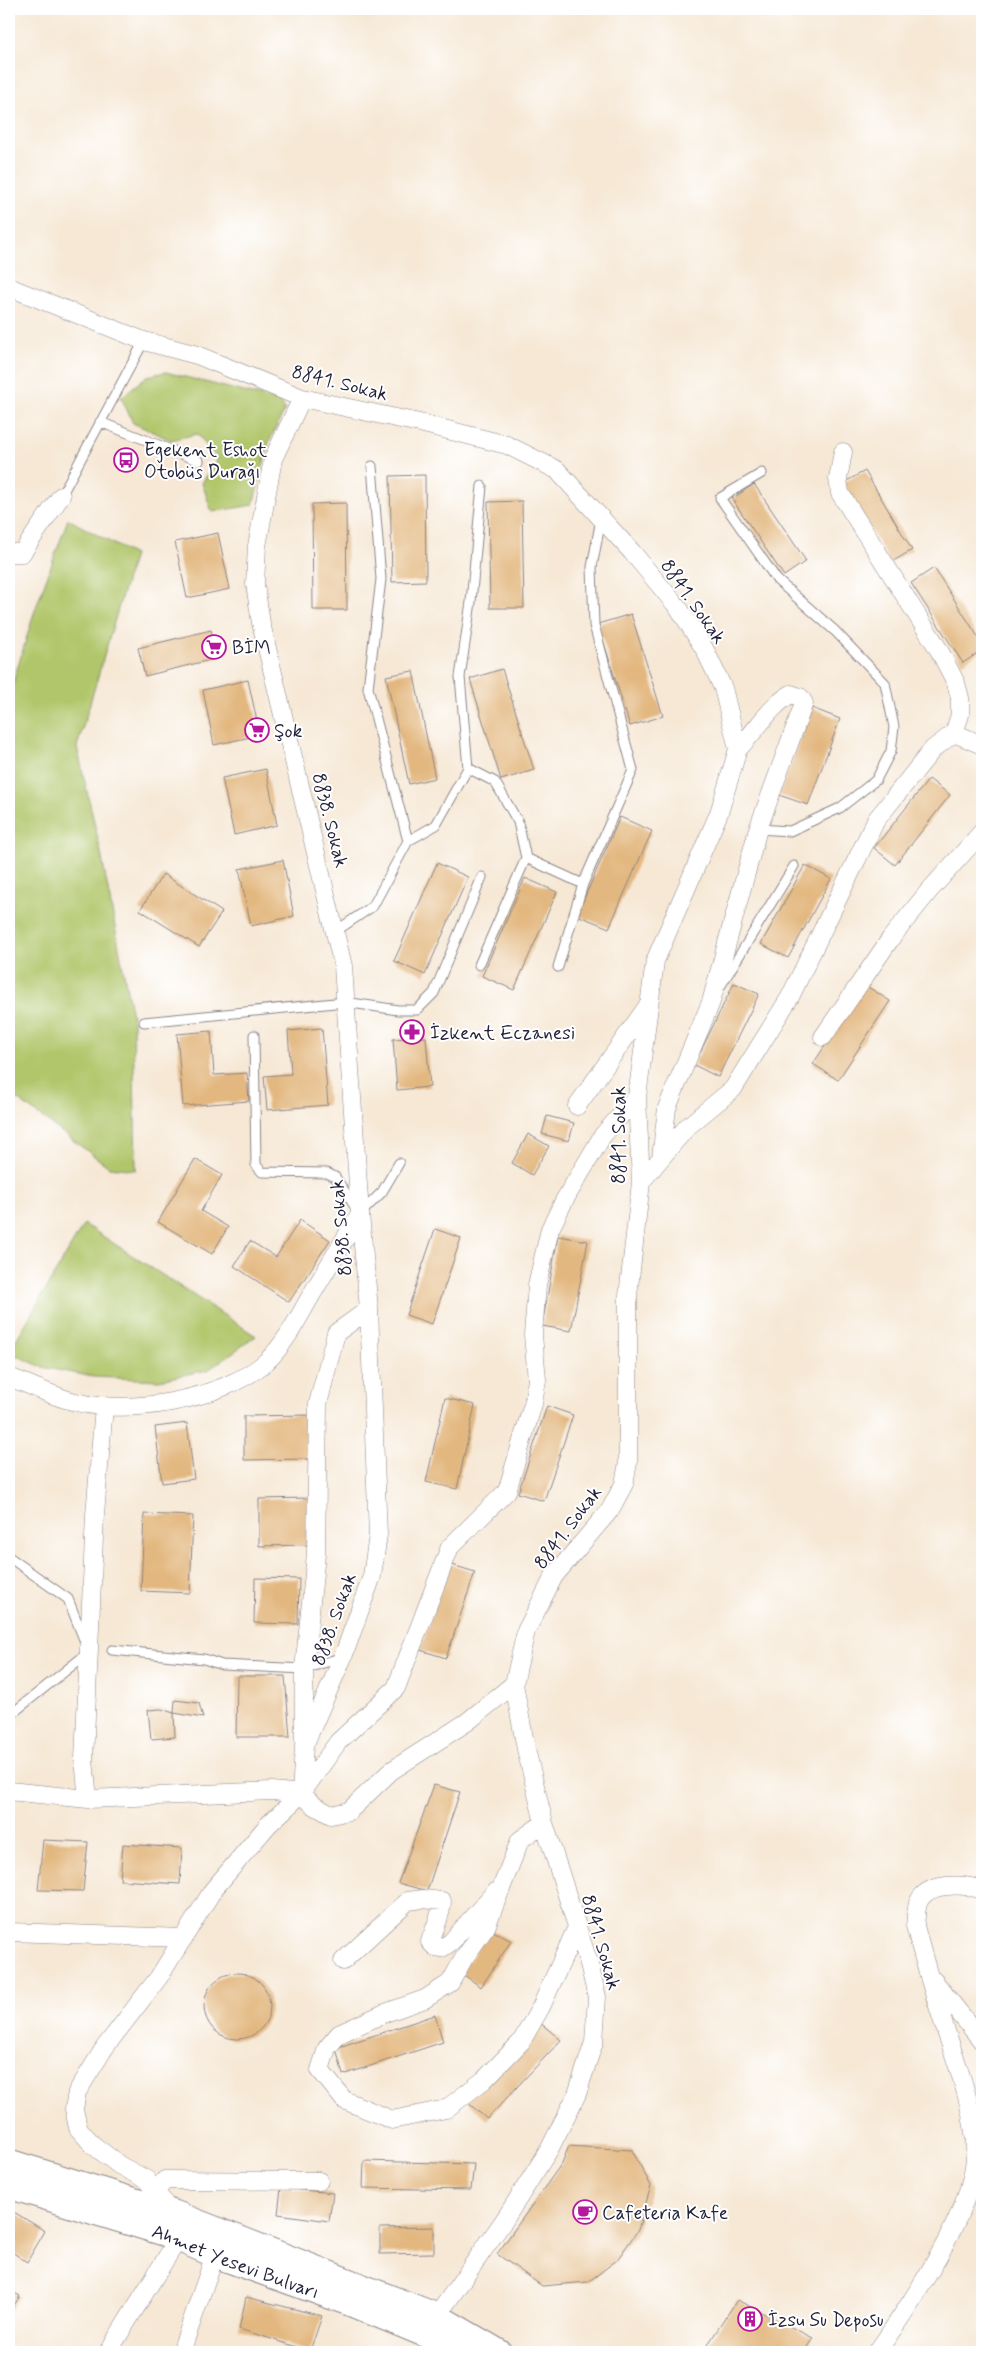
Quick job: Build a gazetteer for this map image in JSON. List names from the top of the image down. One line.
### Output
{"streets":{"street":["8841. Sokak","8838. Sokak","Ahmet Yesevi Bulvarı"]},"crossings":[["8841. Sokak","8838. Sokak"],["8841. Sokak","Ahmet Yesevi Bulvarı"]],"places":{"bus stop":["Egekent Eshot Otobüs Durağı"],"supermarket":["BİM","Şok"],"pharmacy":["İzkent Eczanesi"],"cafe":["Cafeteria Kafe"],"building":["İzsu Su Deposu"]}}
